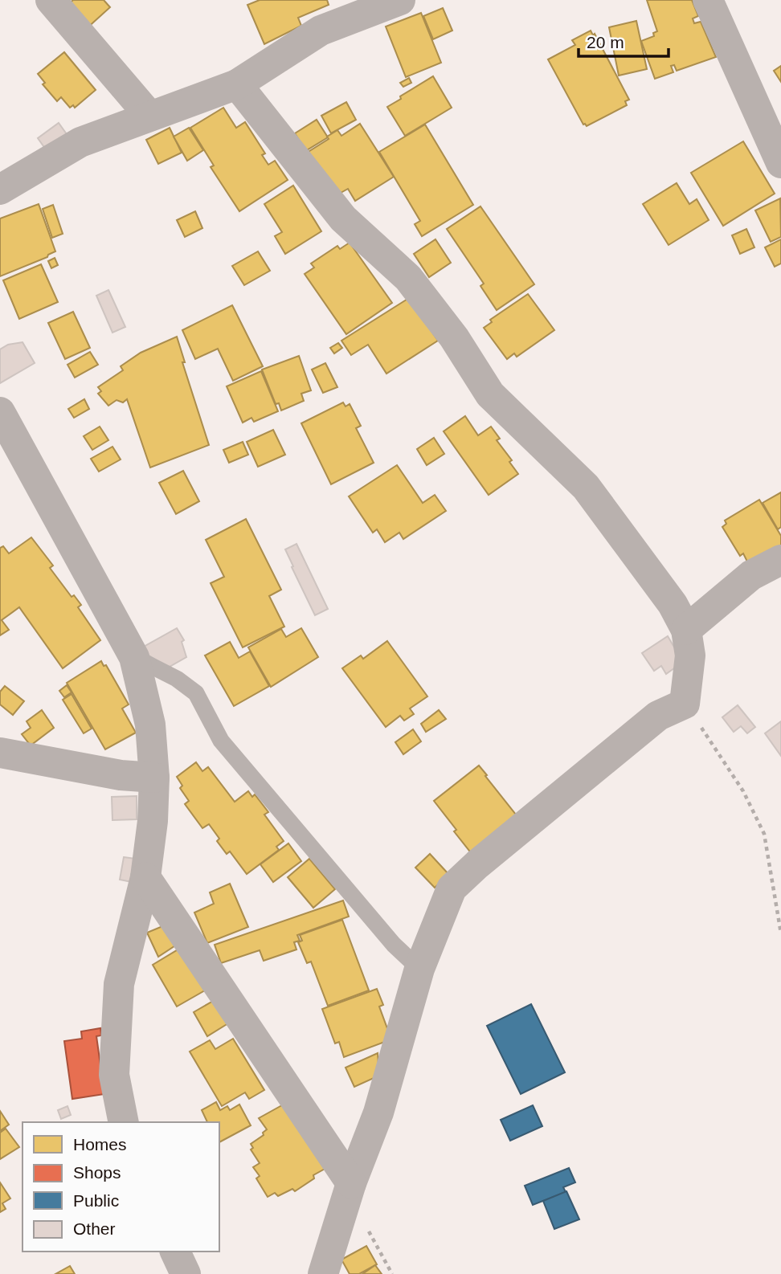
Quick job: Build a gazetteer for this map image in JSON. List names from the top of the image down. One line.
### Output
{"legend":["Homes","Shops","Public","Other"],"scale_bar":"20 m"}
